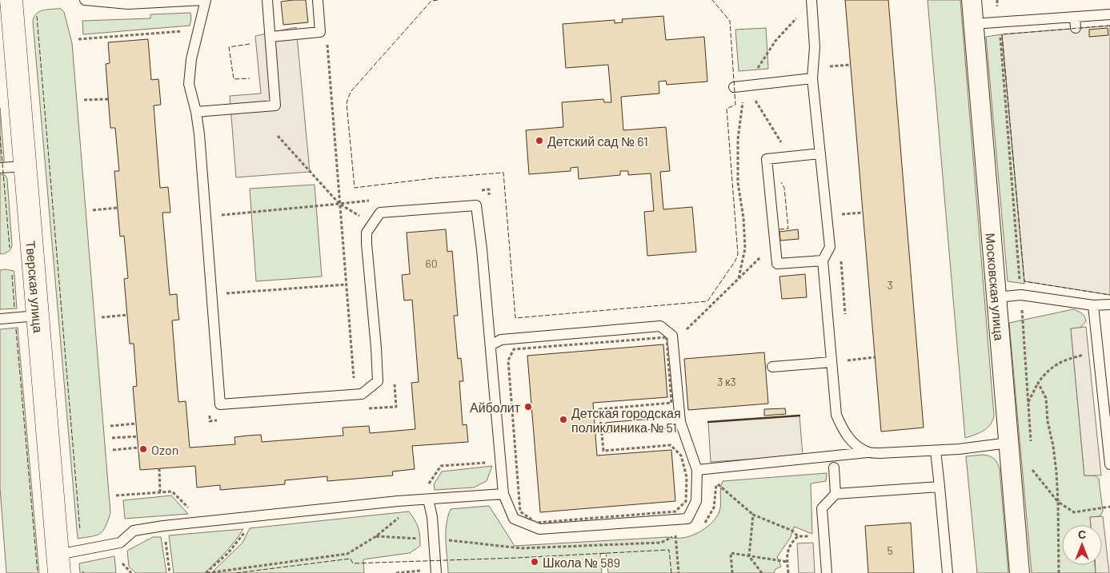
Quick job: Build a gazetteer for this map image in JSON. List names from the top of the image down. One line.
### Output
{"streets":{"main road":["Тверская улица"],"street":["Московская улица"]},"places":["Детский сад № 61","Айболит","Детская городская поликлиника № 51","Ozon","Школа № 589"],"house_numbers":["60","3","3 к3","5"],"north":"top"}
